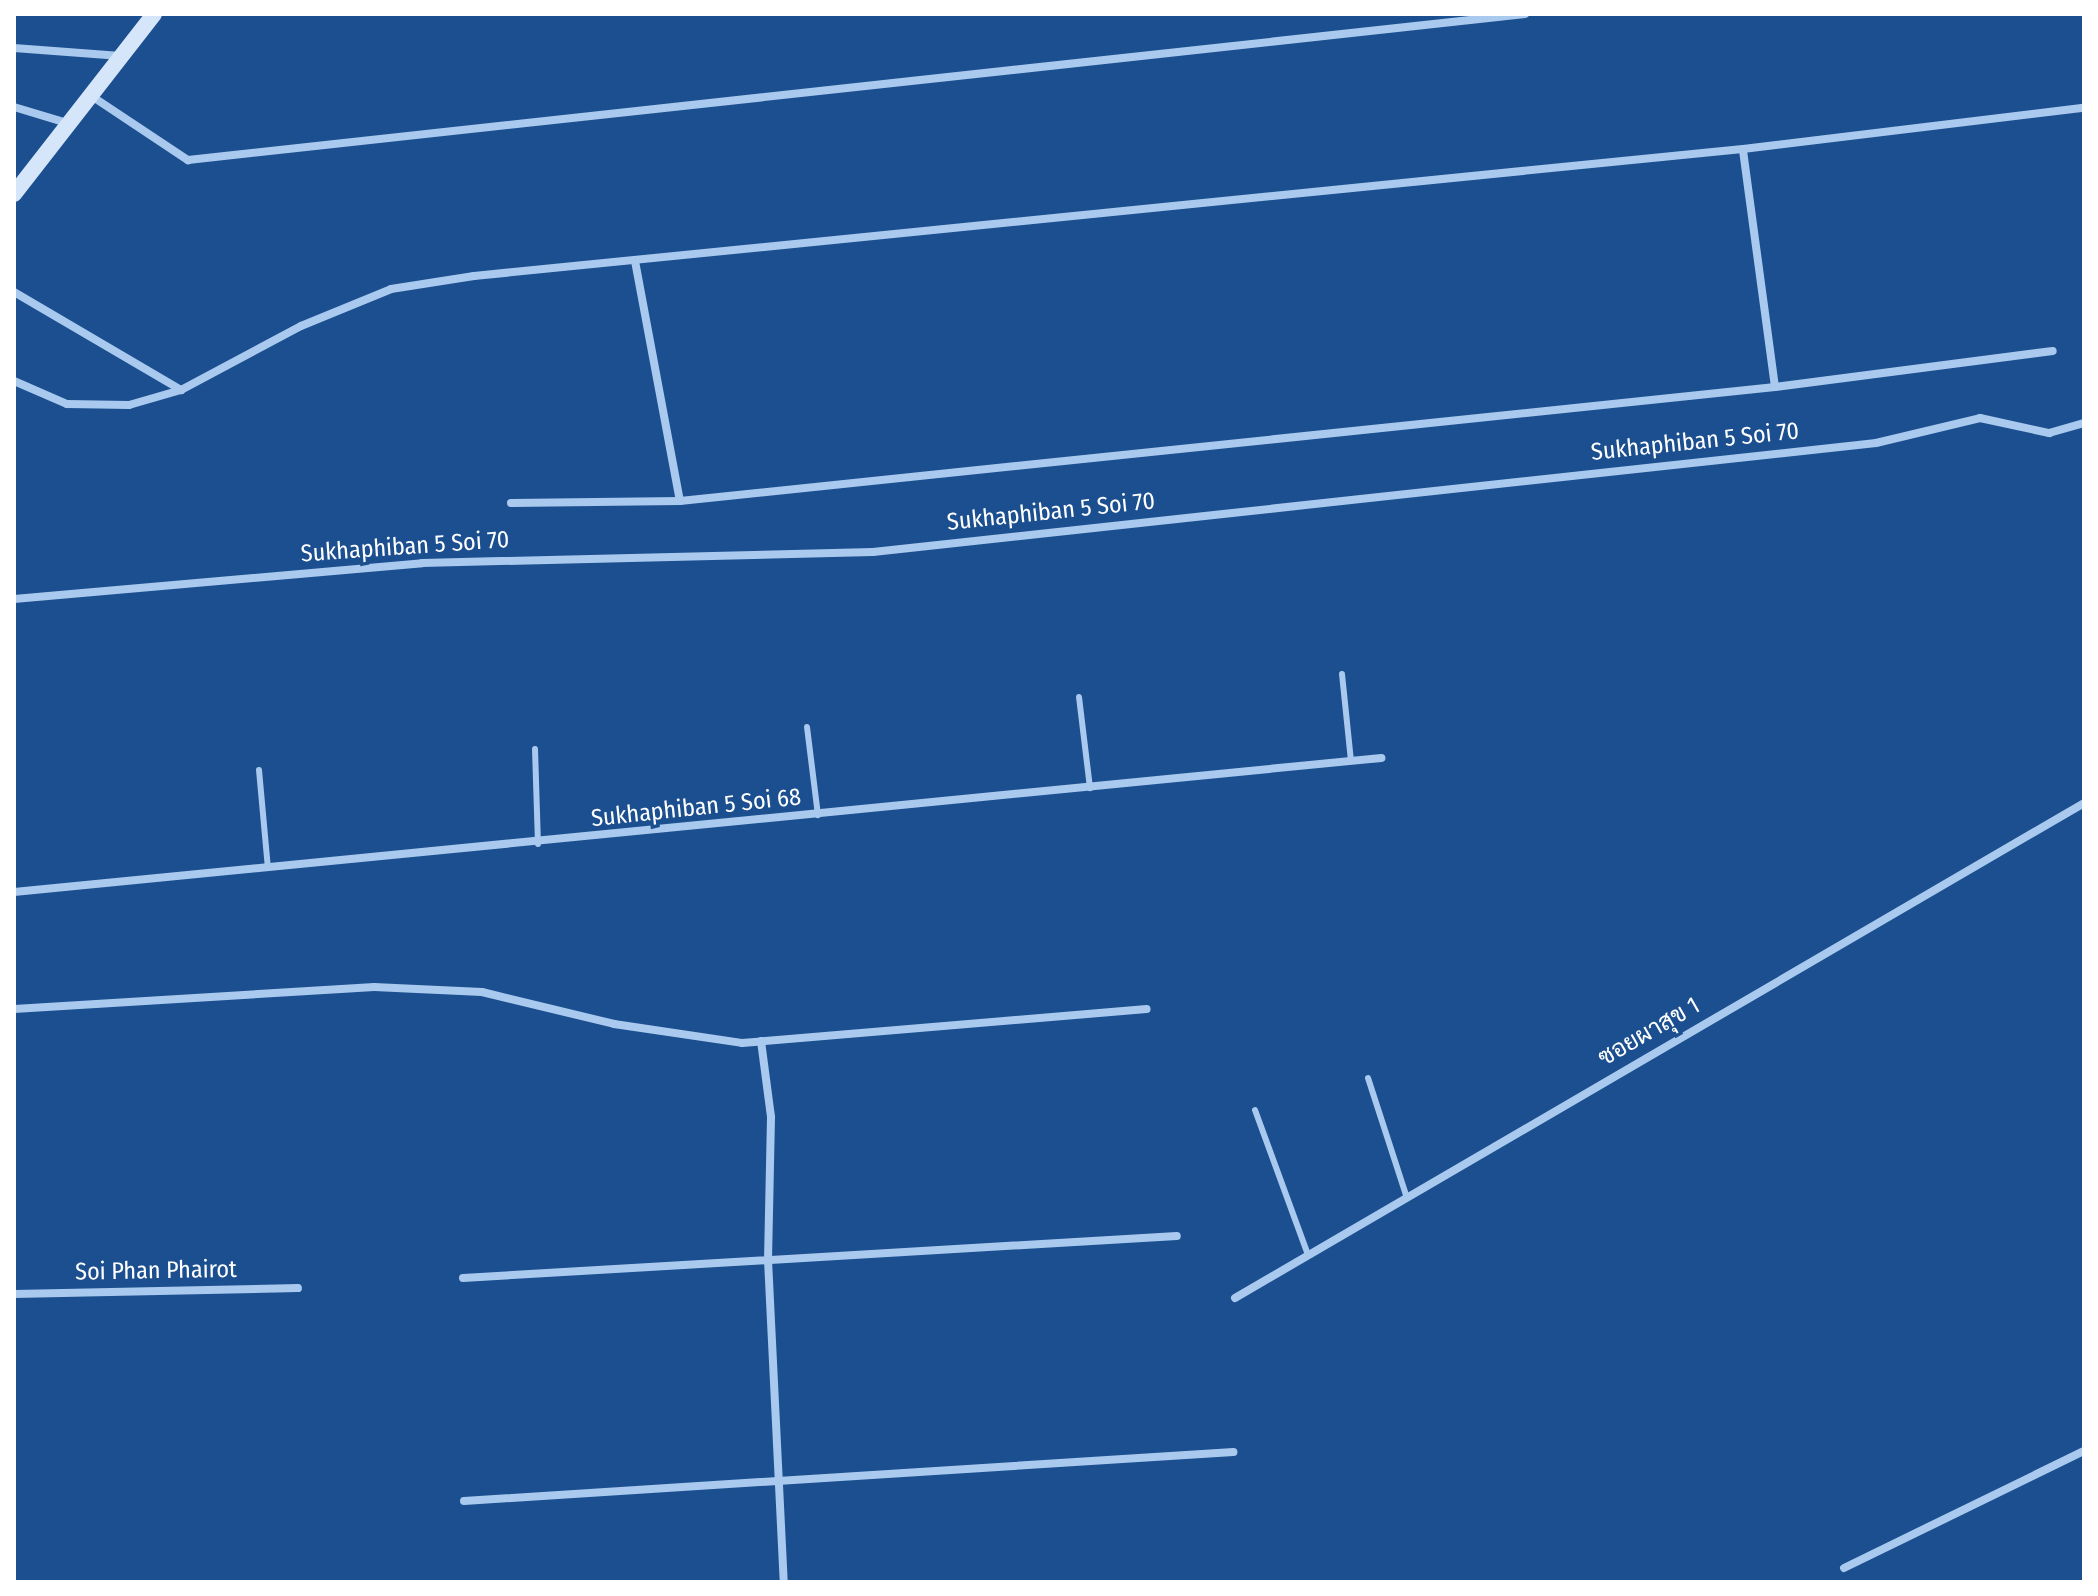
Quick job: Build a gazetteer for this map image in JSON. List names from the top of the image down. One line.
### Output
{"streets":{"street":["Sukhaphiban 5 Soi 70","Sukhaphiban 5 Soi 68","ซอยผาสุข 1","Soi Phan Phairot"]}}
